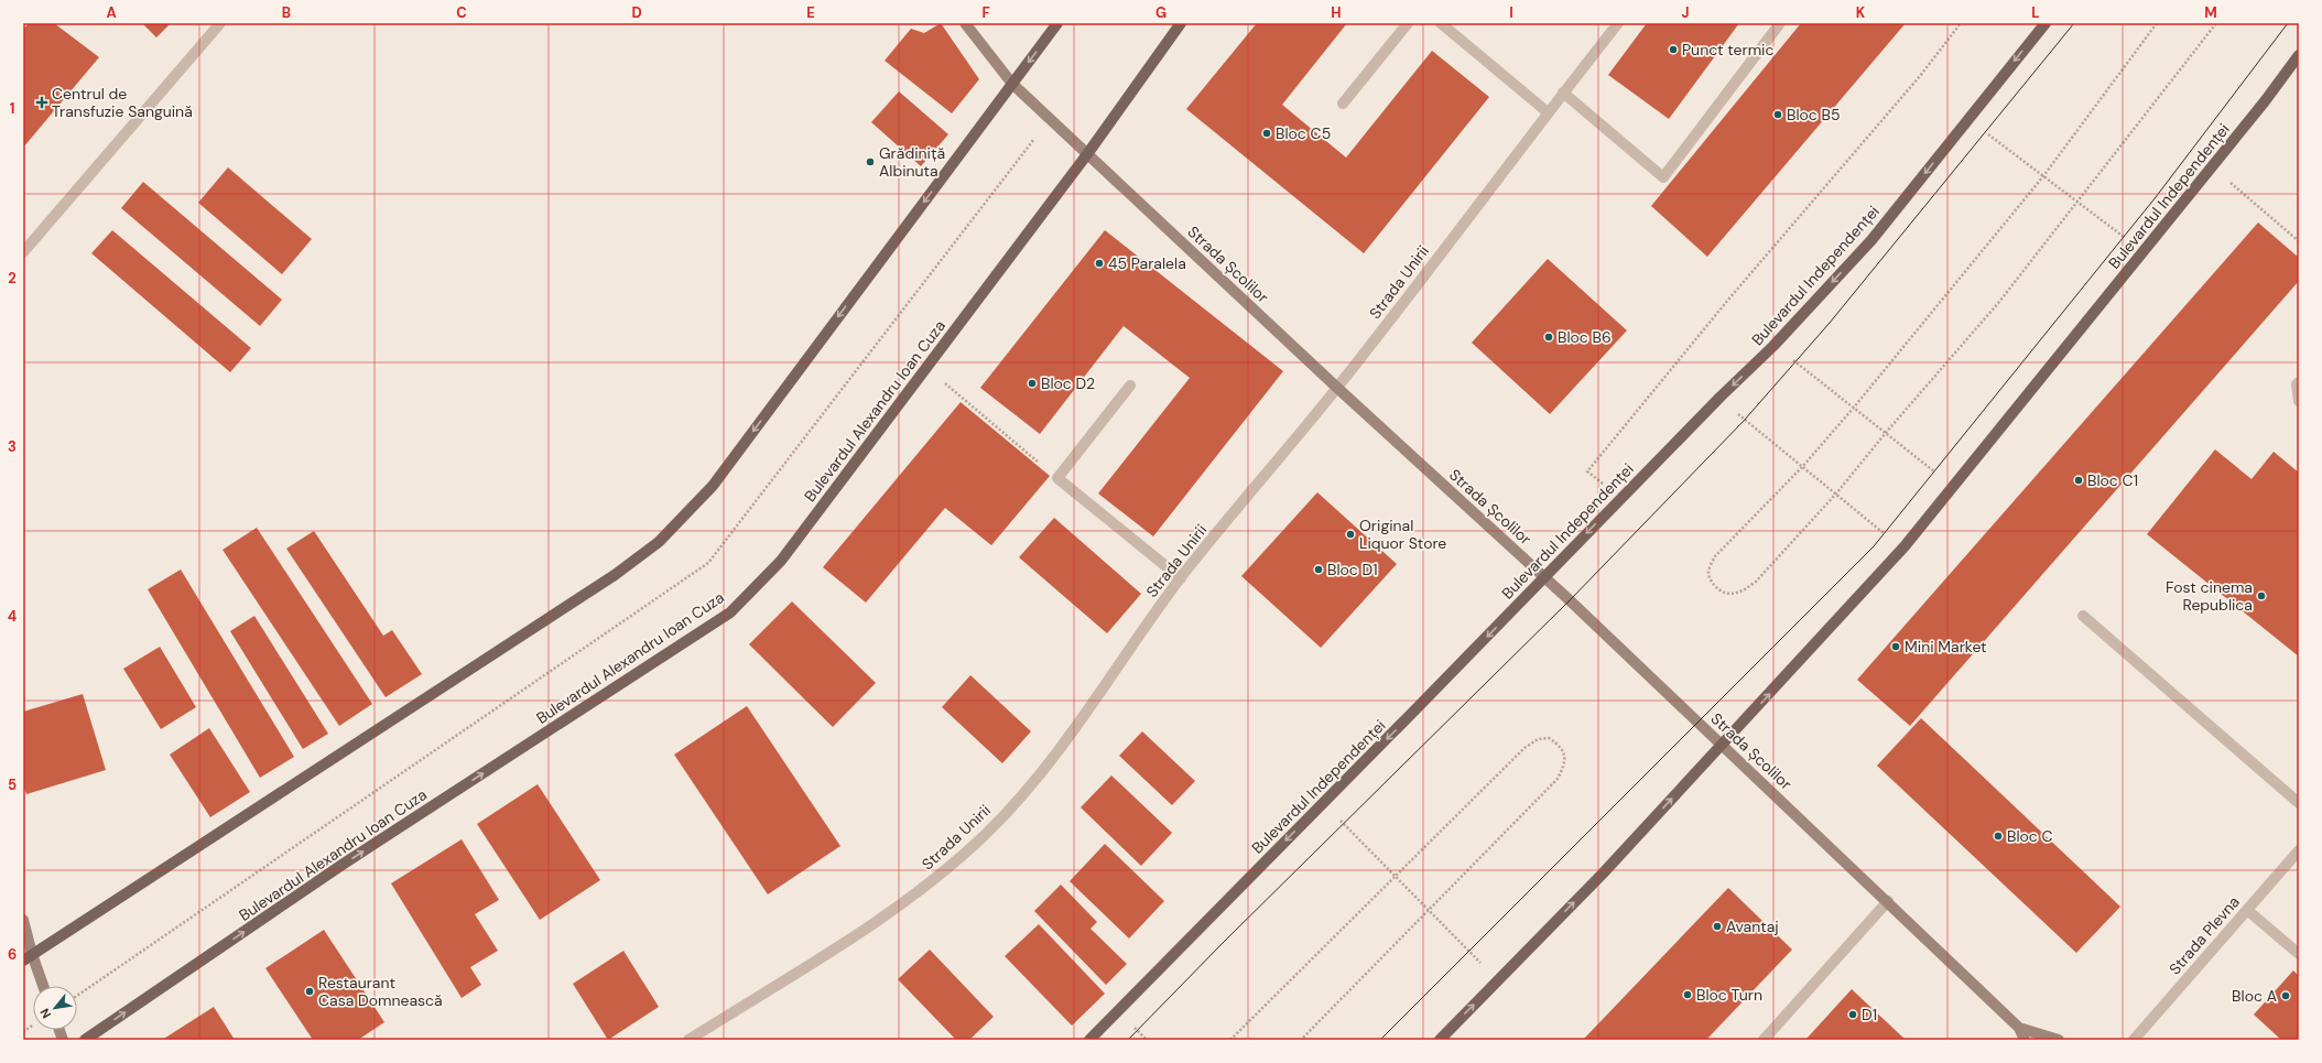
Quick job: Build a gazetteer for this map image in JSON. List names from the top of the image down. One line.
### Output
{"streets":{"main road":["Bulevardul Independenței","Strada Școlilor","Bulevardul Alexandru Ioan Cuza"],"street":["Strada Unirii","Strada Plevna"]},"crossings":[["Bulevardul Independenței","Strada Școlilor"],["Strada Școlilor","Strada Unirii"],["Strada Școlilor","Bulevardul Alexandru Ioan Cuza"]],"places":{"other":["Punct termic","Bloc B5","Bloc C5","Grădiniță Albinuta","45 Paralela","Bloc B6","Bloc D2","Bloc C1","Original Liquor Store","Bloc D1","Fost cinema Republica","Mini Market","Bloc C","Avantaj","Restaurant Casa Domnească","Bloc Turn","Bloc A","D1"],"health":["Centrul de Transfuzie Sanguină"]},"north":"bottom left","grid":{"columns":["A","B","C","D","E","F","G","H","I","J","K","L","M"],"rows":["1","2","3","4","5","6"]}}
